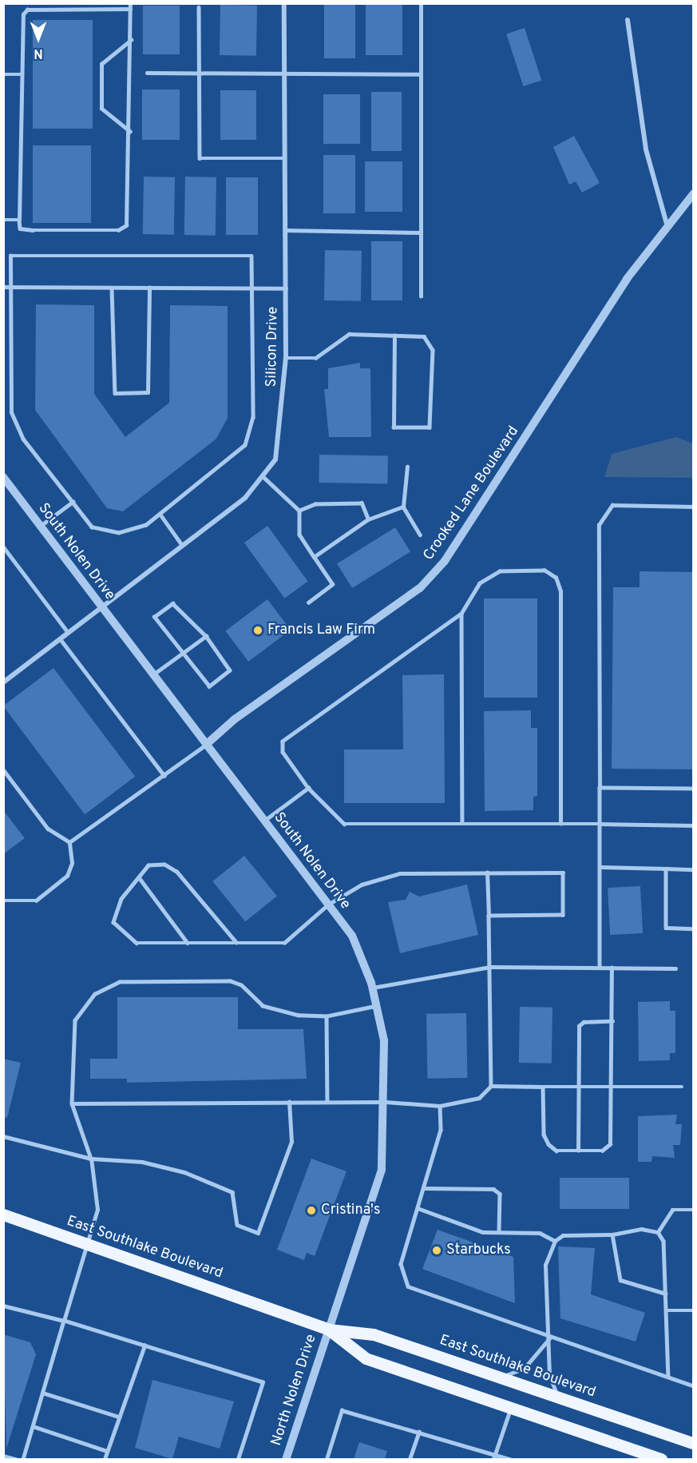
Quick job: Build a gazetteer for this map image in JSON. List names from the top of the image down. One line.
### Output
{"streets":{"main road":["East Southlake Boulevard"],"street":["Silicon Drive","Crooked Lane Boulevard","South Nolen Drive","North Nolen Drive"]},"crossings":[["Silicon Drive","South Nolen Drive"],["Crooked Lane Boulevard","South Nolen Drive"],["South Nolen Drive","East Southlake Boulevard"],["South Nolen Drive","North Nolen Drive"],["East Southlake Boulevard","North Nolen Drive"]],"places":["Francis Law Firm","Cristina's","Starbucks"],"north":"bottom"}
